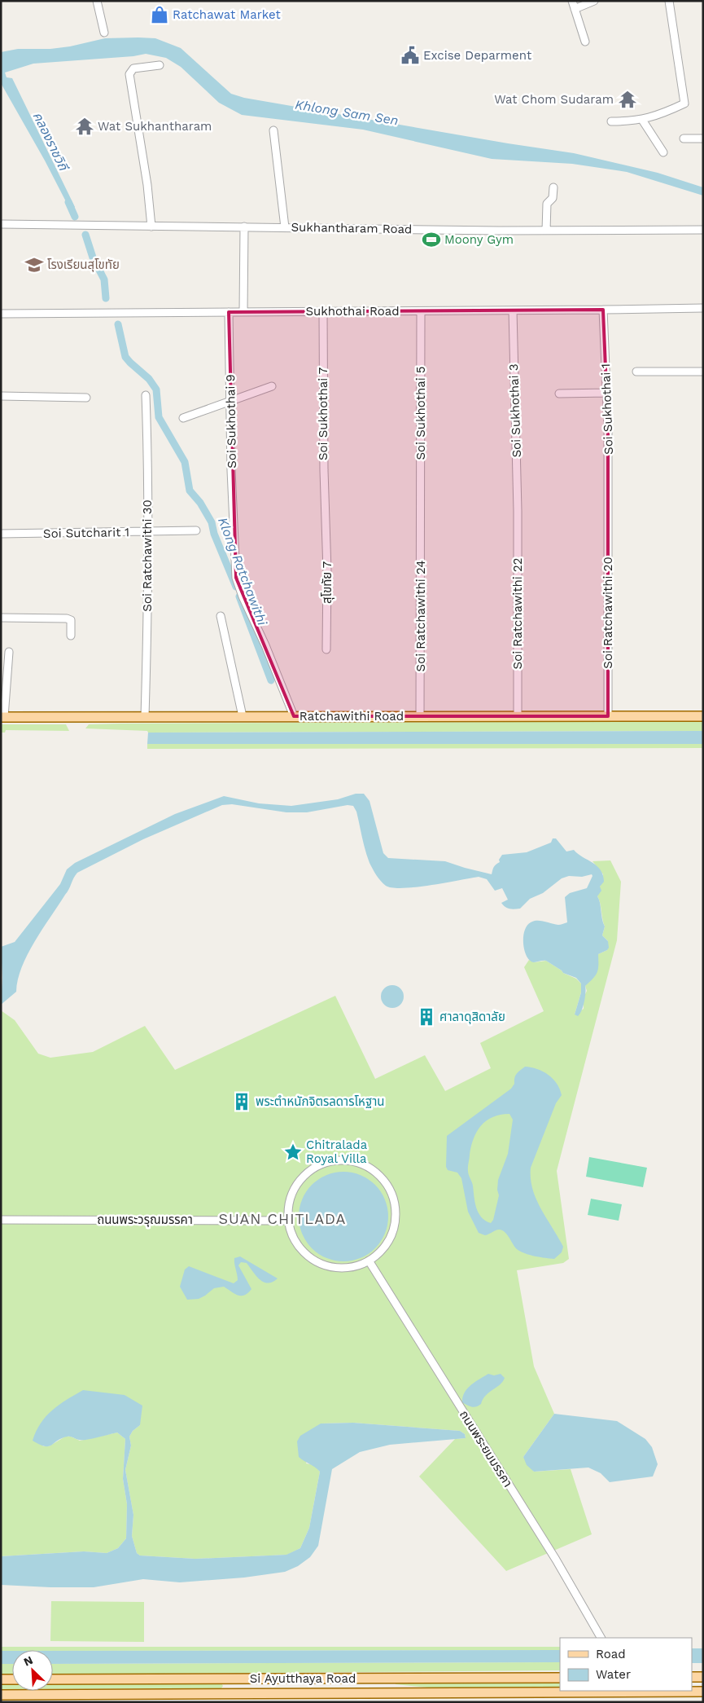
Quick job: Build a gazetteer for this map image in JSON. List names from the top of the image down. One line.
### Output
{"streets":{"main road":["Ratchawithi Road","Si Ayutthaya Road"],"street":["Sukhantharam Road","Sukhothai Road","Soi Sukhothai 1","Soi Sukhothai 3","Soi Sukhothai 5","Soi Sukhothai 7","Soi Sukhothai 9","Soi Sutcharit 1","Soi Ratchawithi 30","สุโขทัย 7","Soi Ratchawithi 20","Soi Ratchawithi 22","Soi Ratchawithi 24","ถนนพระวรุณมรรคา","ถนนพระยมมรรคา"]},"crossings":[["Sukhothai Road","Soi Sukhothai 1"],["Sukhothai Road","Soi Sukhothai 3"],["Sukhothai Road","Soi Sukhothai 5"],["Sukhothai Road","Soi Sukhothai 7"],["Sukhothai Road","Soi Sukhothai 9"],["Soi Sukhothai 1","Soi Ratchawithi 20"],["Soi Sukhothai 3","Soi Ratchawithi 22"],["Soi Sukhothai 5","Soi Ratchawithi 24"],["Soi Sukhothai 7","สุโขทัย 7"],["Soi Sukhothai 9","Ratchawithi Road"],["Soi Sutcharit 1","Soi Ratchawithi 30"],["Soi Ratchawithi 30","Ratchawithi Road"],["Soi Ratchawithi 20","Ratchawithi Road"],["Soi Ratchawithi 22","Ratchawithi Road"],["Soi Ratchawithi 24","Ratchawithi Road"],["ถนนพระวรุณมรรคา","ถนนพระยมมรรคา"]],"districts":["SUAN CHITLADA"],"water":["Khlong Sam Sen","คลองราชวิถี","Klong Ratchawithi"],"places":{"shop":["Ratchawat Market"],"public building":["Excise Deparment"],"temple":["Wat Chom Sudaram","Wat Sukhantharam"],"sports":["Moony Gym"],"school or university":["โรงเรียนสุโขทัย"],"building":["ศาลาดุสิดาลัย","พระตำหนักจิตรลดารโหฐาน"],"place":["Chitralada Royal Villa"]},"legend":["Road","Water"],"north":"top left"}
